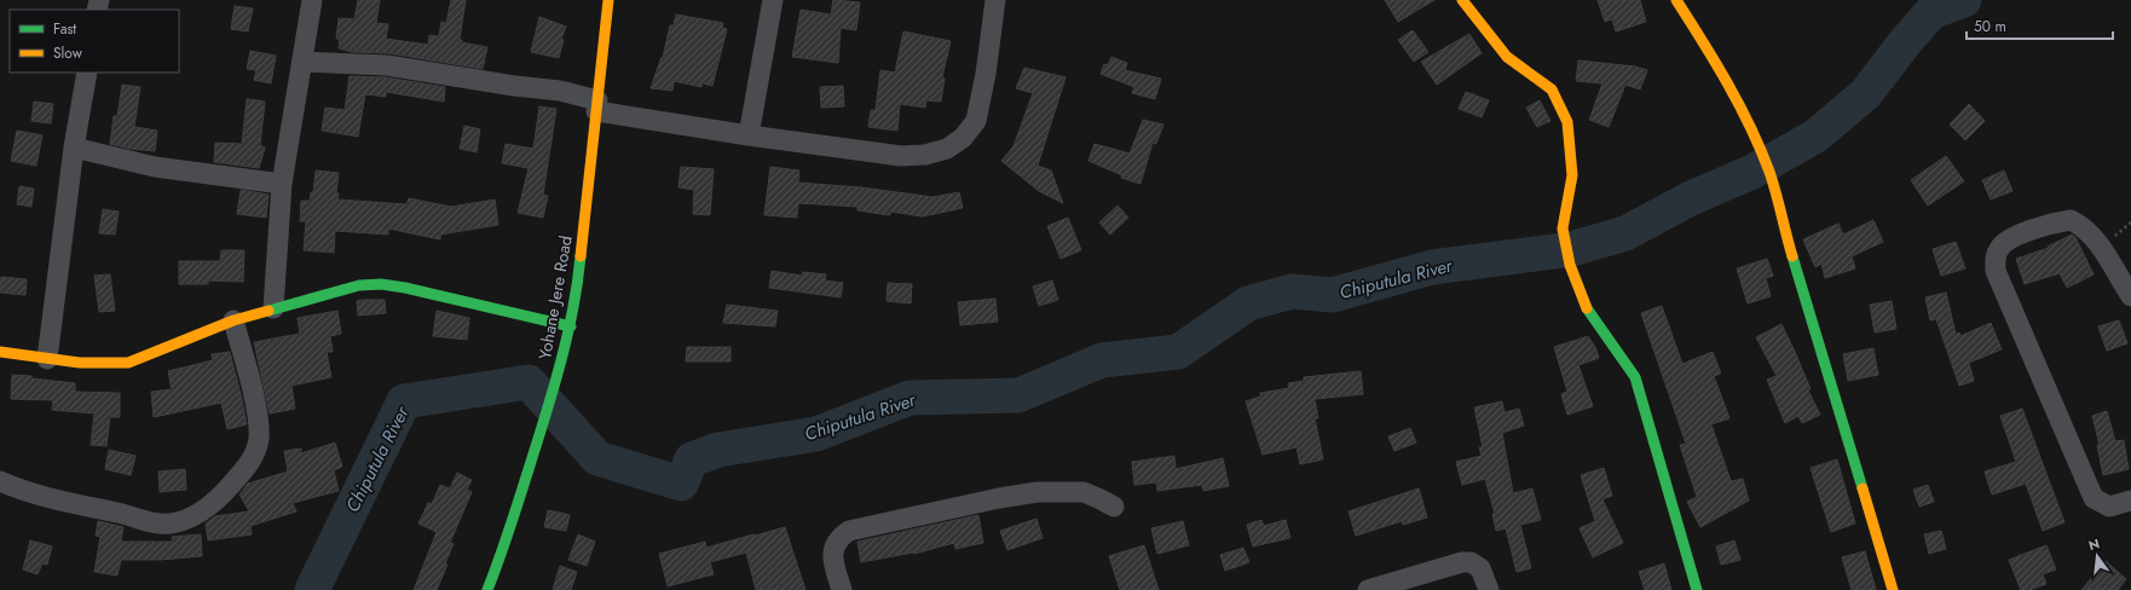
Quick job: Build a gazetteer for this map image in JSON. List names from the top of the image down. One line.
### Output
{"streets":{"street":["Yohane Jere Road"]},"water":["Chiputula River"],"legend":["Fast","Slow"],"scale_bar":"50 m","north":"top"}
